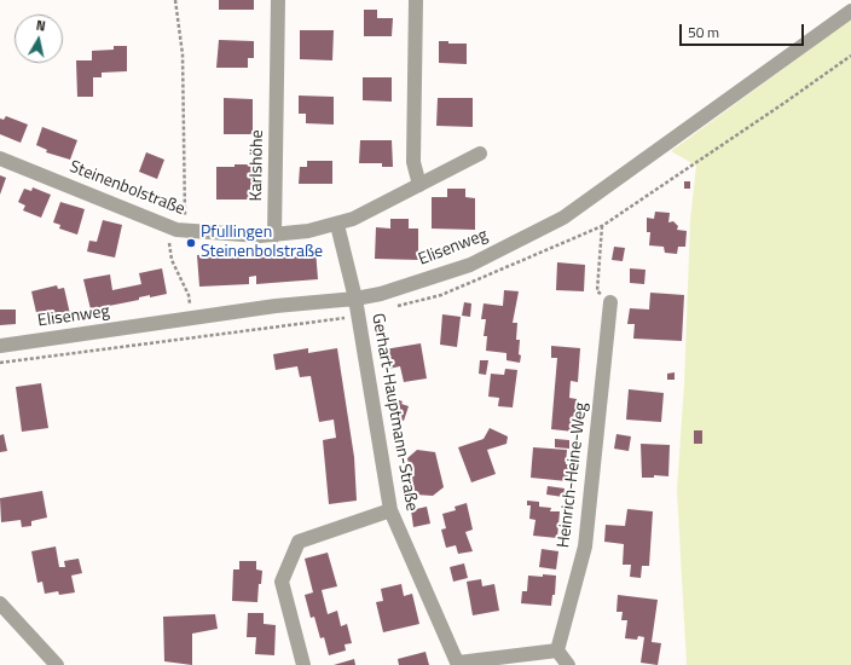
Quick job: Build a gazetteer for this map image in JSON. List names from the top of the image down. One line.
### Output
{"streets":{"street":["Karlshöhe","Steinenbolstraße","Elisenweg","Gerhart-Hauptmann-Straße","Heinrich-Heine-Weg"]},"crossings":[["Karlshöhe","Steinenbolstraße"],["Elisenweg","Gerhart-Hauptmann-Straße"]],"places":["Pfullingen Steinenbolstraße"],"scale_bar":"50 m","north":"top"}
